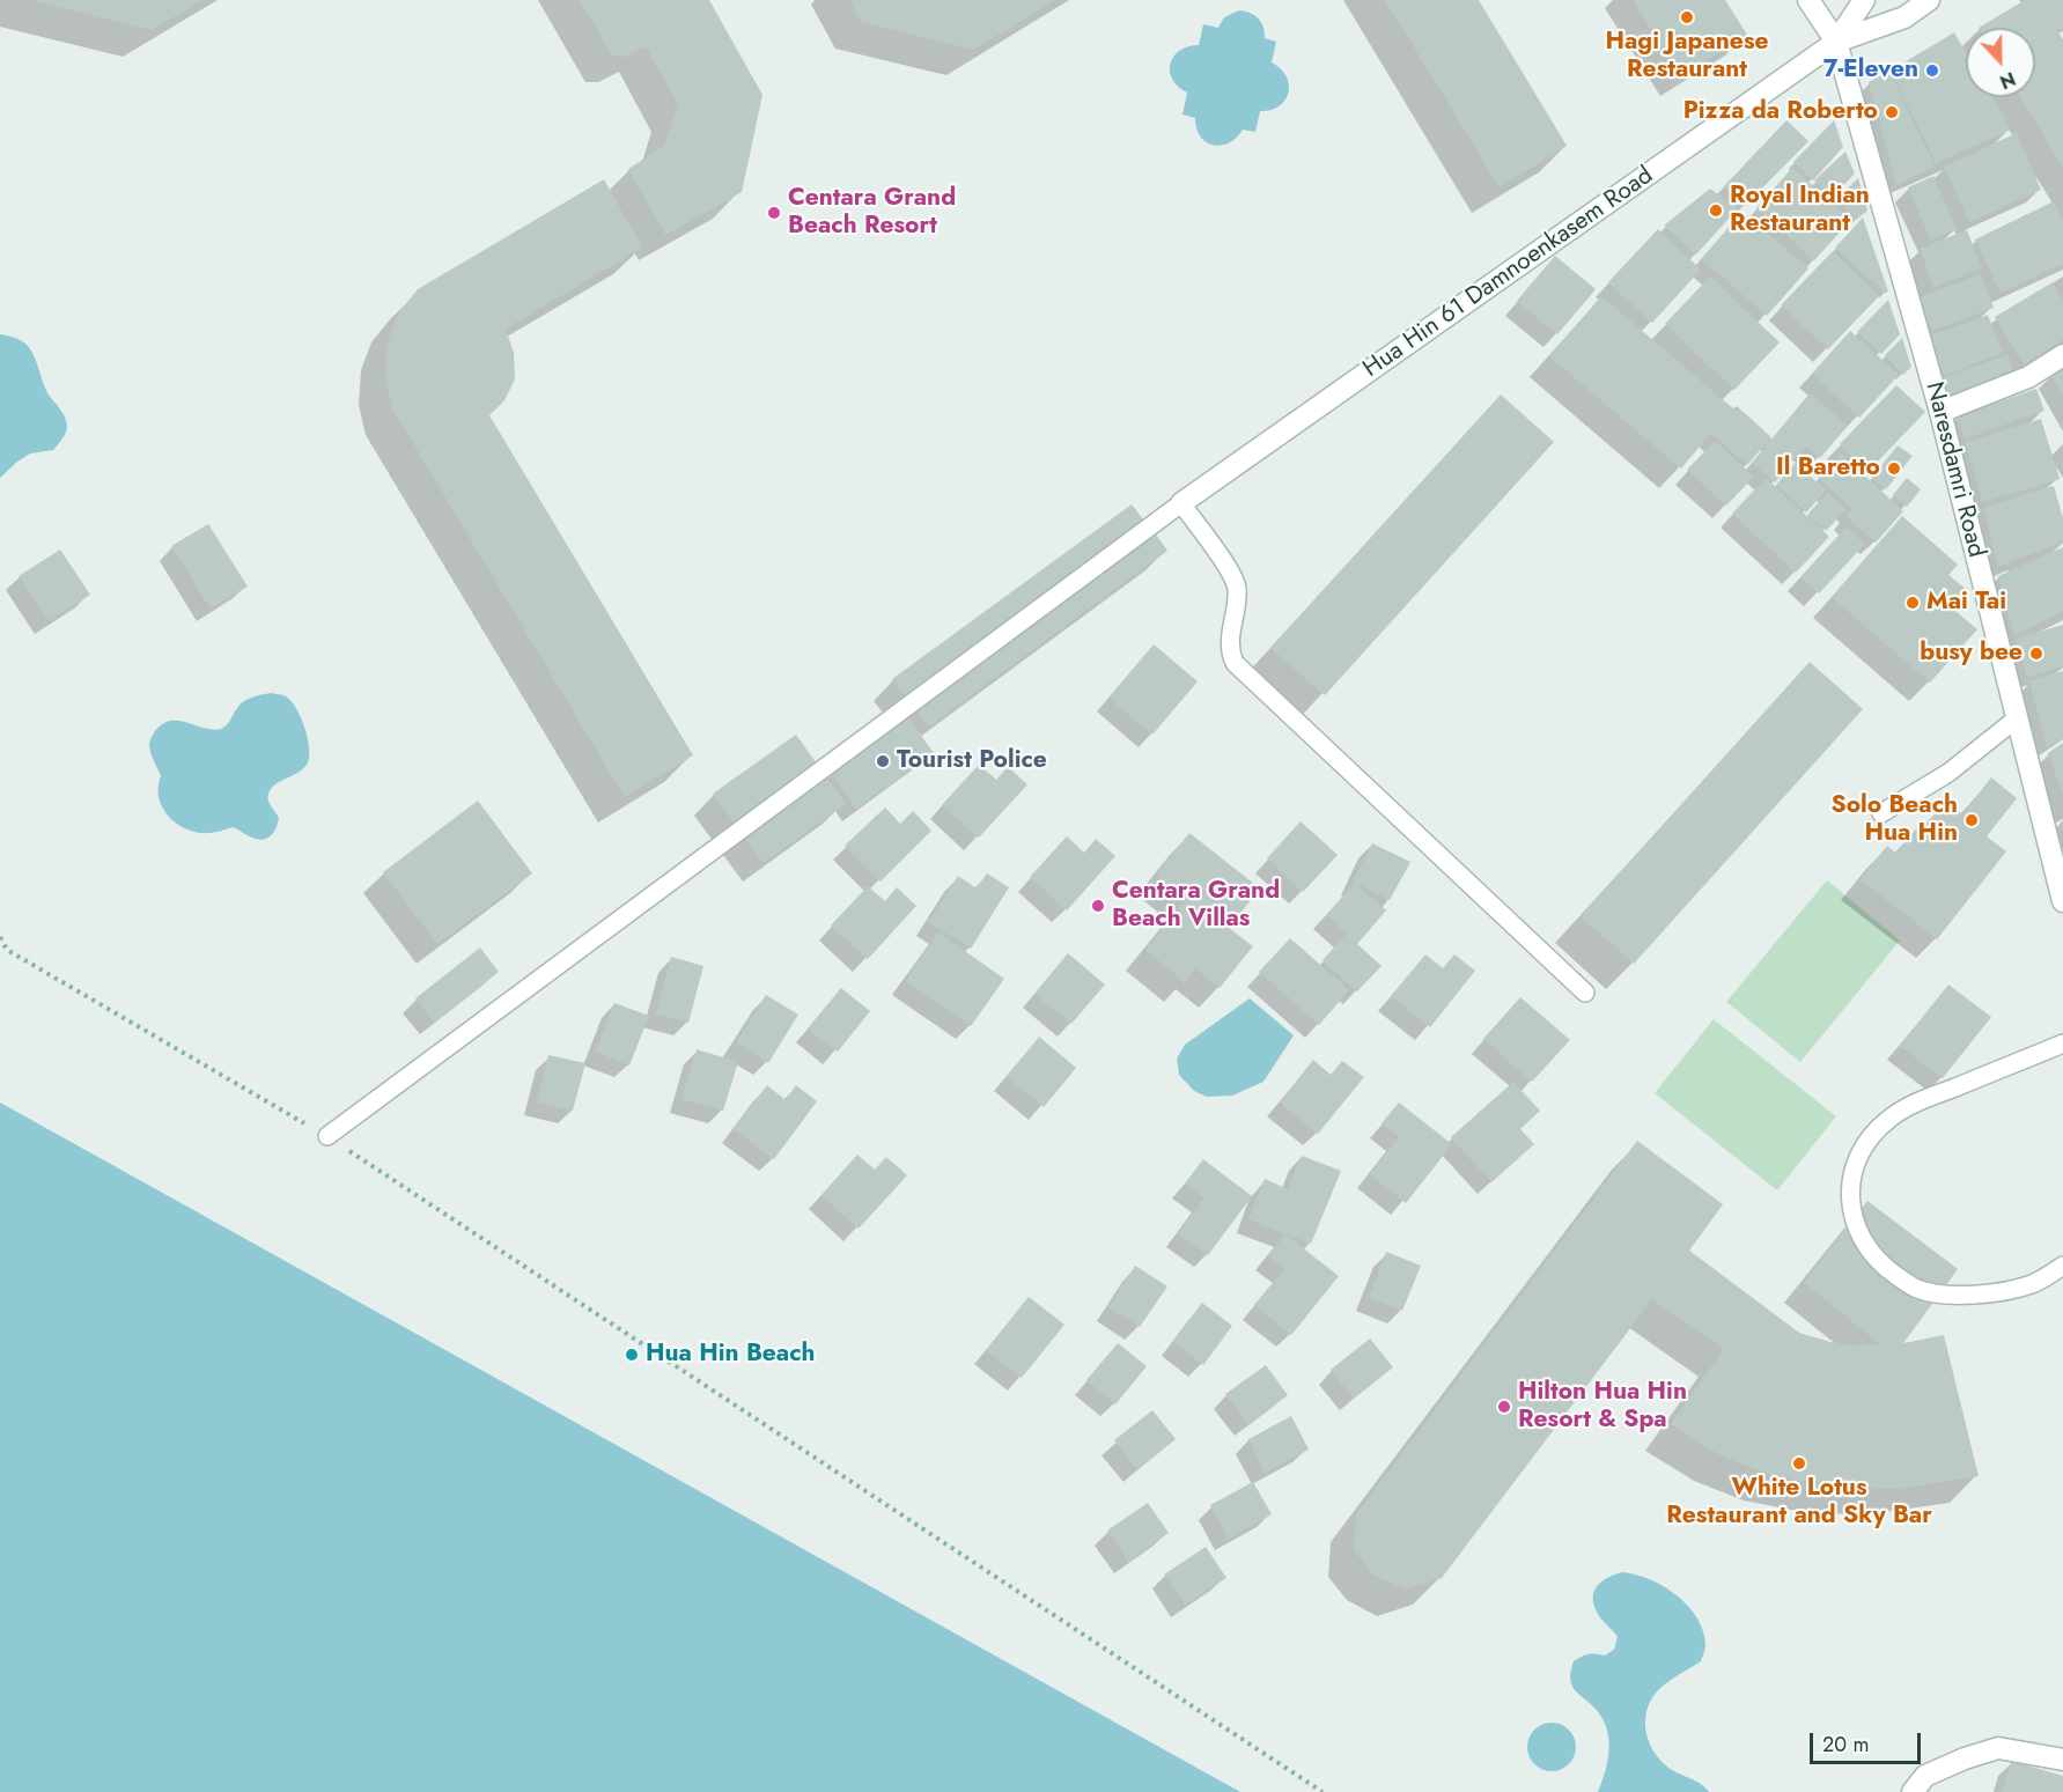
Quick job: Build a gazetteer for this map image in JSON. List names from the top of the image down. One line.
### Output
{"streets":{"street":["Hua Hin 61 Damnoenkasem Road","Naresdamri Road"]},"crossings":[["Hua Hin 61 Damnoenkasem Road","Naresdamri Road"]],"places":["Hagi Japanese Restaurant","7-Eleven","Pizza da Roberto","Royal Indian Restaurant","Centara Grand Beach Resort","Il Baretto","Mai Tai","busy bee","Tourist Police","Solo Beach Hua Hin","Centara Grand Beach Villas","Hua Hin Beach","Hilton Hua Hin Resort & Spa","White Lotus Restaurant and Sky Bar"],"scale_bar":"20 m","north":"bottom"}
